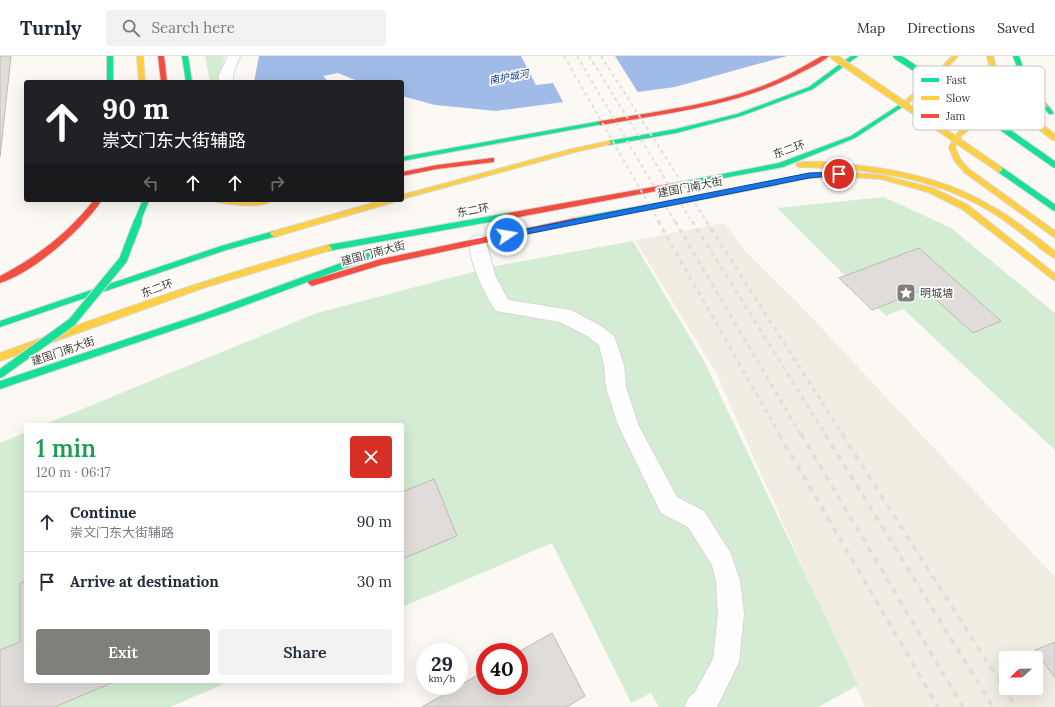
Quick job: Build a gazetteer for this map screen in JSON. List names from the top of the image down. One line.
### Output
{"streets":{"main road":["东二环","建国门南大街"]},"crossings":[["东二环","建国门南大街"]],"water":["南护城河"],"places":{"place":["明城墙"]},"legend":["Fast","Slow","Jam"],"north":"left","page":{"header":"Turnly","search":"Search here","nav":["Map","Directions","Saved"],"turn":["90 m","崇文门东大街辅路"],"heading":["1 min","120 m · 06:17"],"list":[{"name":"Continue","note":"崇文门东大街辅路","value":"90 m"},{"name":"Arrive at destination","value":"30 m"}],"buttons":["Exit","Share"],"speed":"29 km/h","limit":"40"}}
